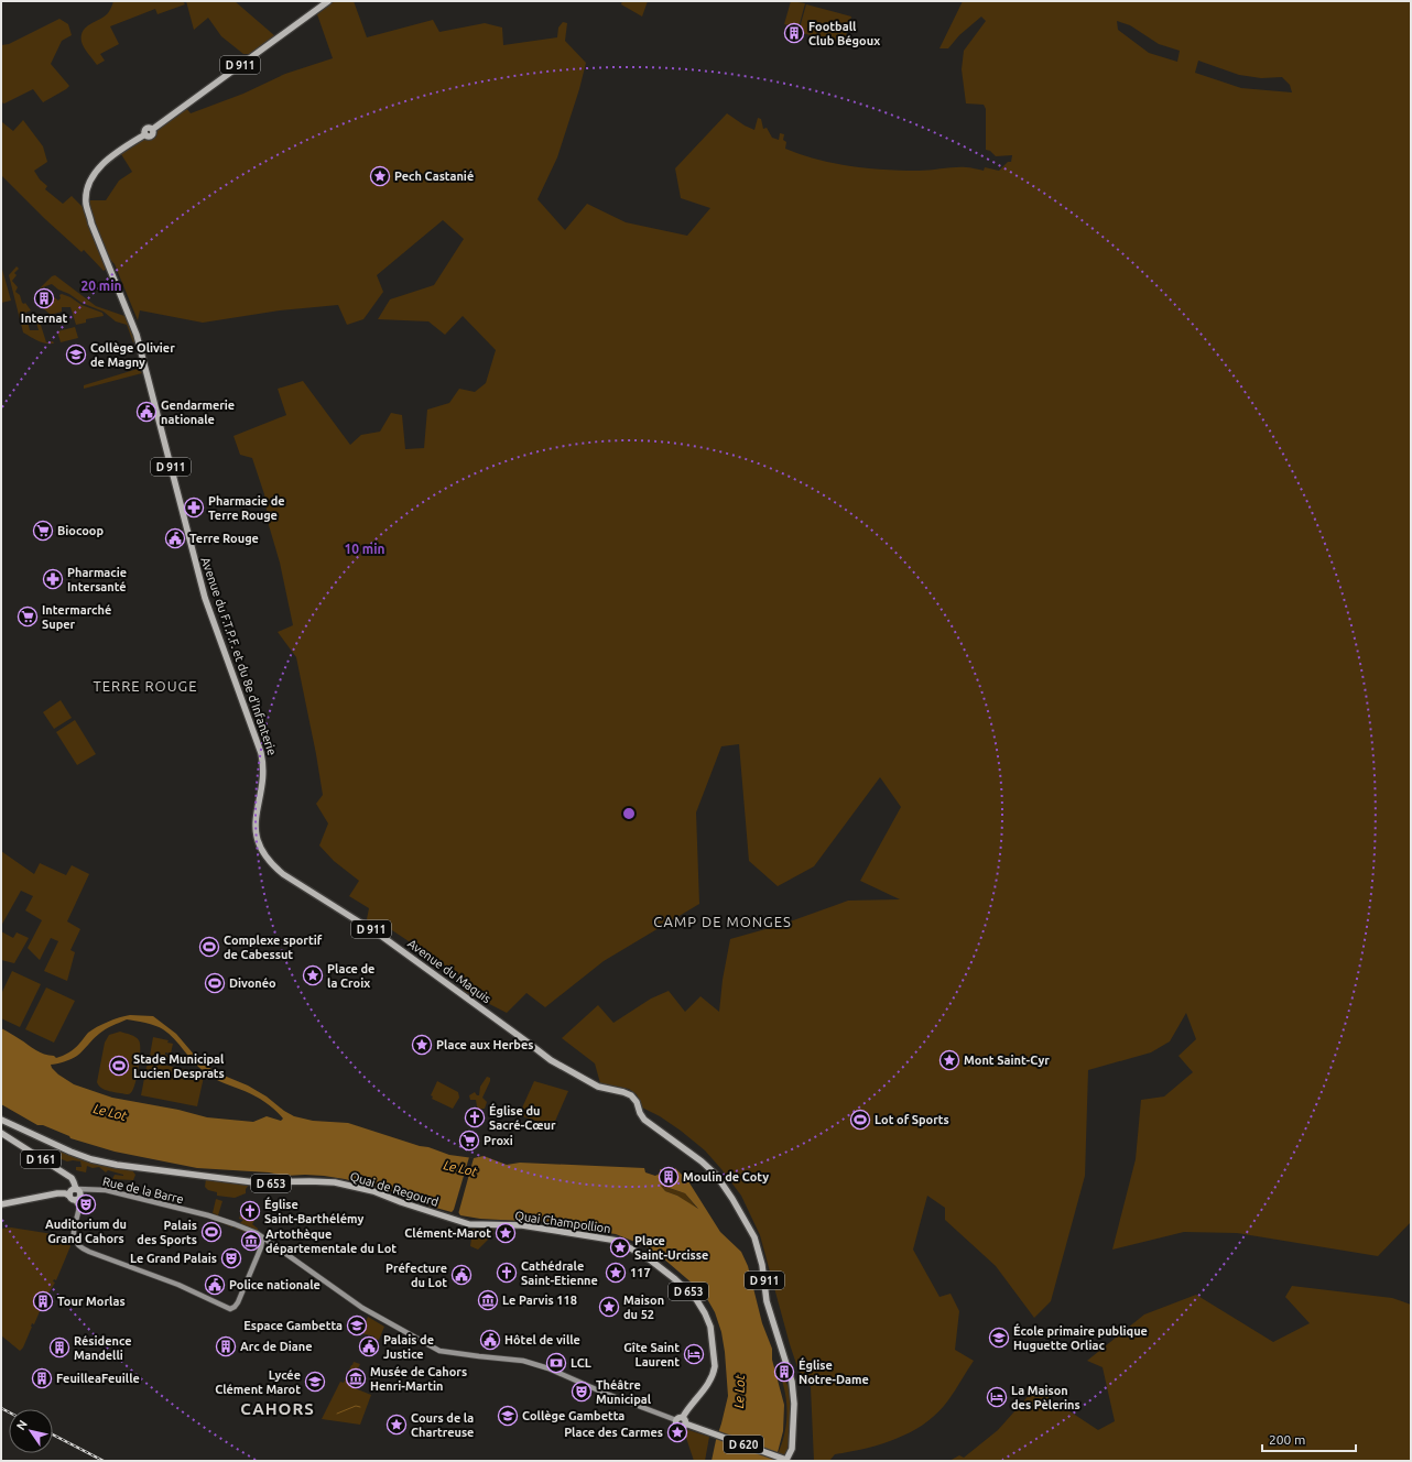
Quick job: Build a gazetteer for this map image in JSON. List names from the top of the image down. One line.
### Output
{"streets":{"main road":["D 911","Avenue du F.T.P.F. et du 8e d'Infanterie","Avenue du Maquis","D 161","D 653","Quai de Regourd","Rue de la Barre","Quai Champollion","D 620"]},"crossings":[["Avenue du F.T.P.F. et du 8e d'Infanterie","Avenue du Maquis"],["Avenue du Maquis","D 620"],["D 161","Rue de la Barre"],["Quai de Regourd","Quai Champollion"],["Rue de la Barre","Quai Champollion"],["Rue de la Barre","D 620"],["Quai Champollion","D 620"]],"districts":["TERRE ROUGE","CAMP DE MONGES","CAHORS"],"water":["Le Lot"],"places":{"building":["Football Club Bégoux","Internat","Moulin de Coty","Tour Morlas","Arc de Diane","Résidence Mandelli","Église Notre-Dame","FeuilleaFeuille"],"place":["Pech Castanié","Place de la Croix","Place aux Herbes","Mont Saint-Cyr","Clément-Marot","Place Saint-Urcisse","117","Maison du 52","Cours de la Chartreuse","Place des Carmes"],"school or university":["Collège Olivier de Magny","Espace Gambetta","École primaire publique Huguette Orliac","Lycée Clément Marot","Collège Gambetta"],"public building":["Gendarmerie nationale","Terre Rouge","Préfecture du Lot","Police nationale","Hôtel de ville","Palais de Justice"],"pharmacy":["Pharmacie de Terre Rouge","Pharmacie Intersanté"],"supermarket":["Biocoop","Intermarché Super","Proxi"],"sports":["Complexe sportif de Cabessut","Divonéo","Stade Municipal Lucien Desprats","Lot of Sports","Palais des Sports"],"church":["Église du Sacré-Cœur","Église Saint-Barthélémy","Cathédrale Saint-Etienne"],"theatre":["Auditorium du Grand Cahors","Le Grand Palais","Théâtre Municipal"],"museum":["Artothèque départementale du Lot","Le Parvis 118","Musée de Cahors Henri-Martin"],"hotel":["Gîte Saint Laurent","La Maison des Pèlerins"],"bank":["LCL"]},"scale_bar":"200 m","north":"top left","rings":["20 min","10 min"]}
